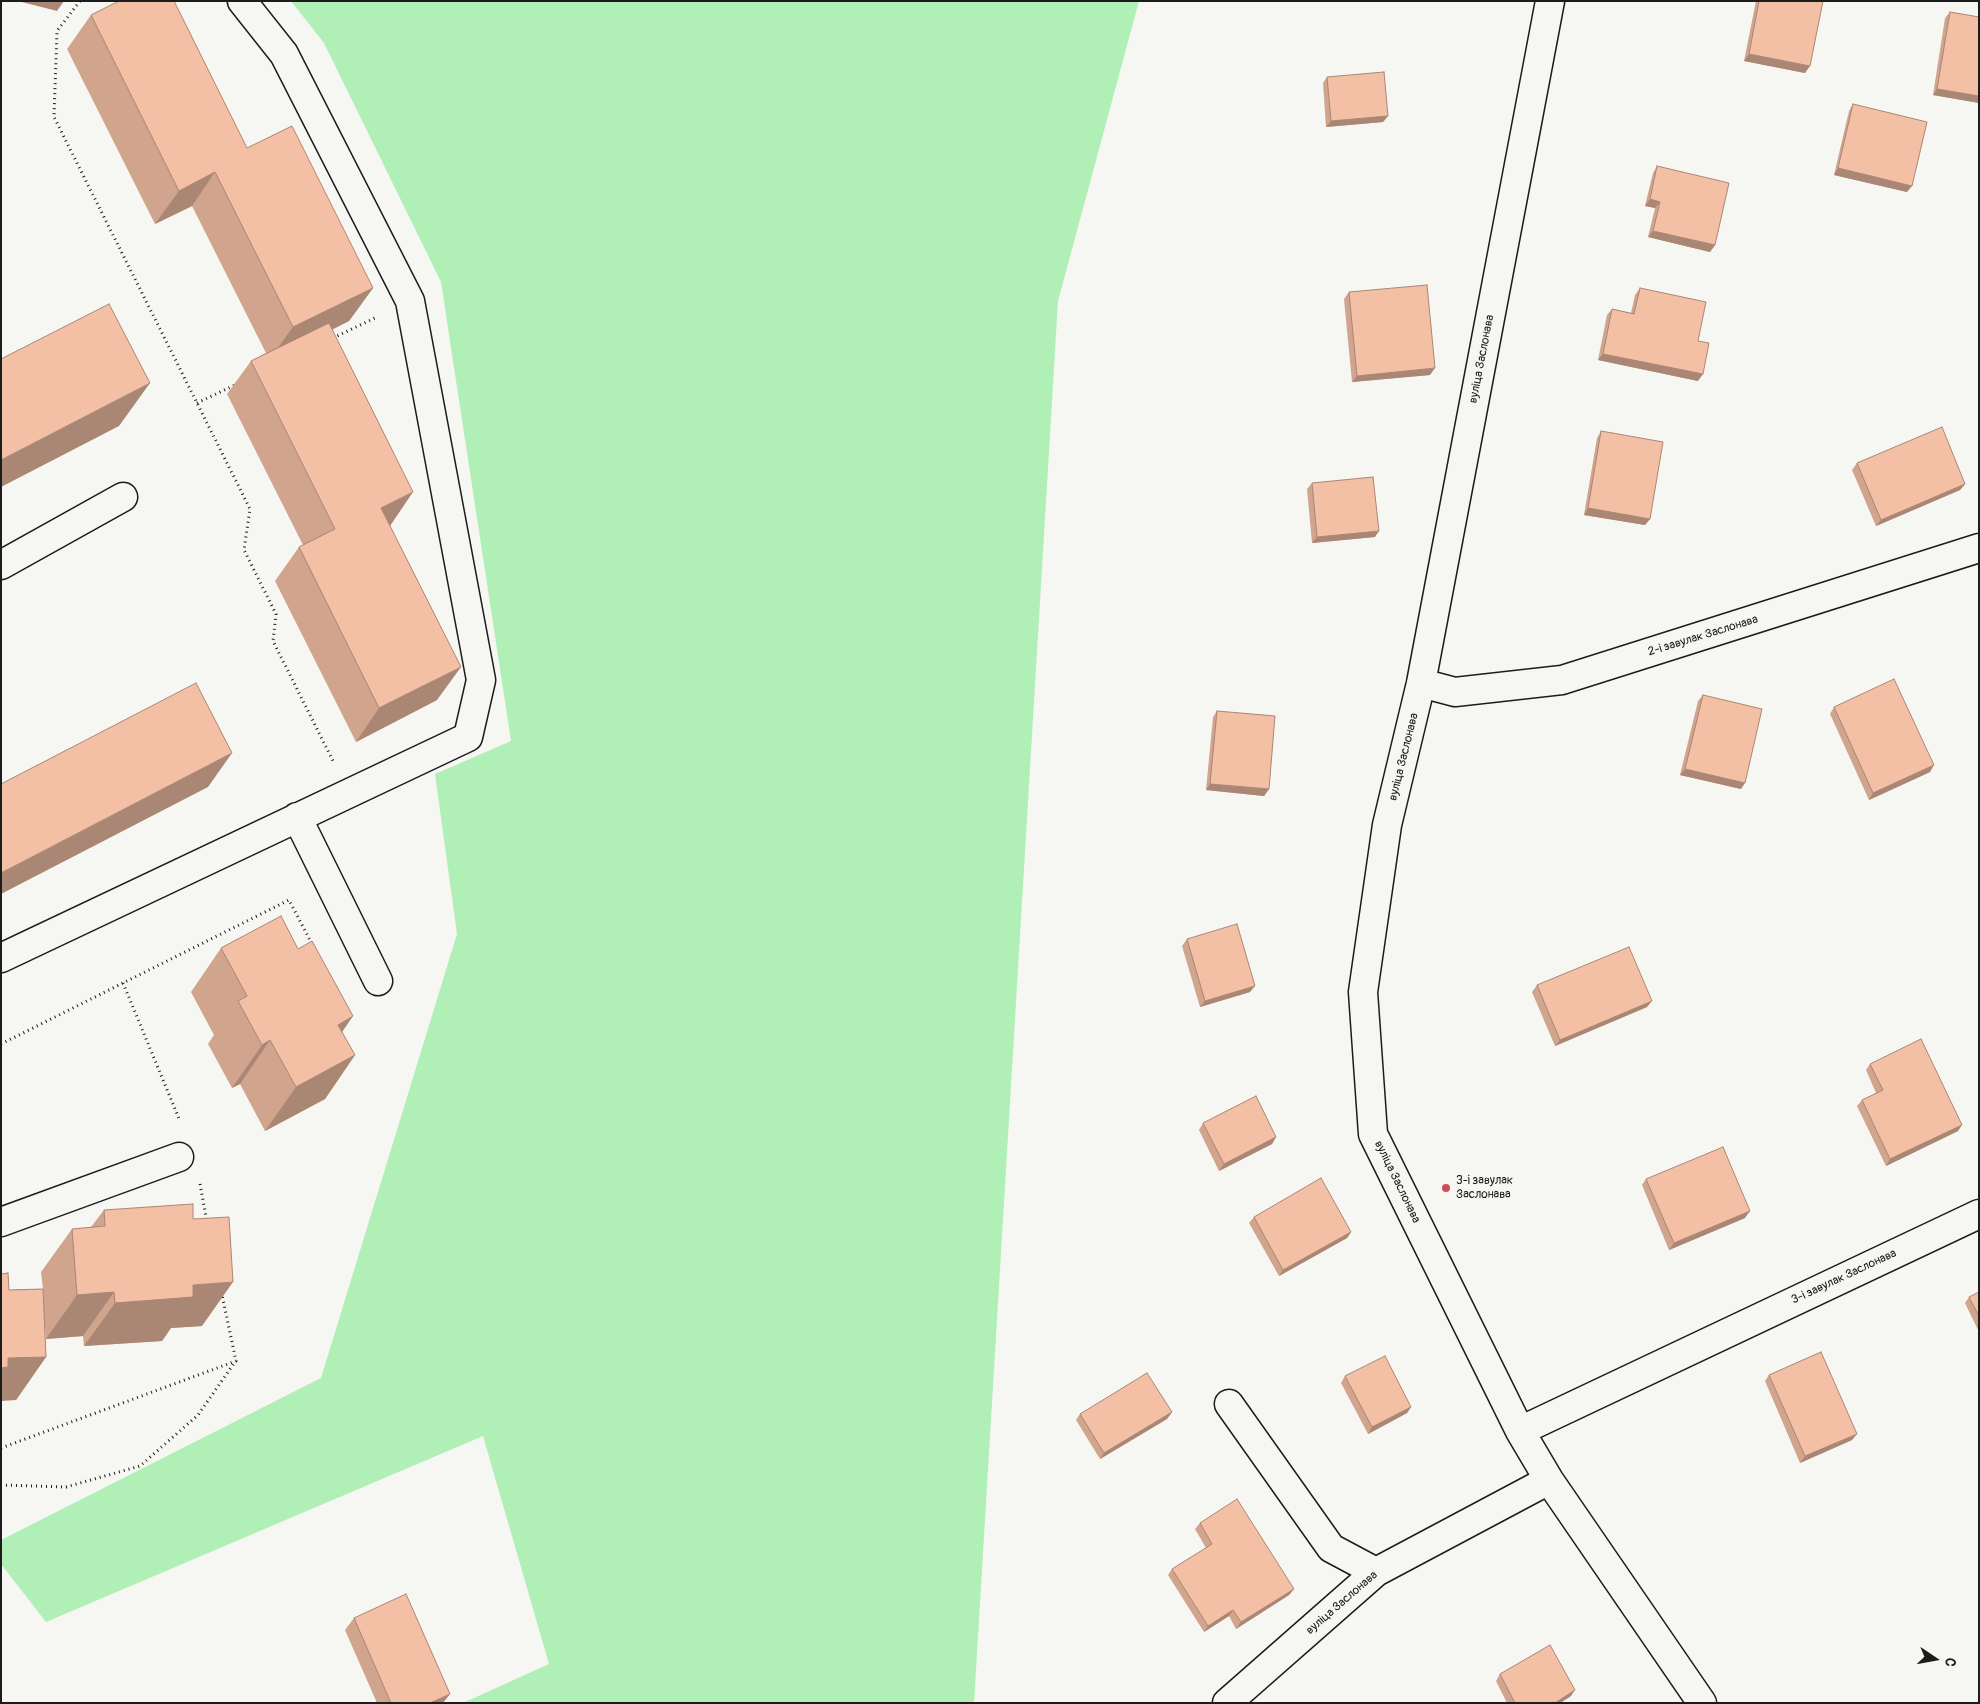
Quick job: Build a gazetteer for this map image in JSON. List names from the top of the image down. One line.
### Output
{"streets":{"street":["вуліца Заслонава","2-і завулак Заслонава","3-і завулак Заслонава"]},"crossings":[["вуліца Заслонава","2-і завулак Заслонава"],["вуліца Заслонава","3-і завулак Заслонава"]],"places":["3-і завулак Заслонава"],"north":"right"}
